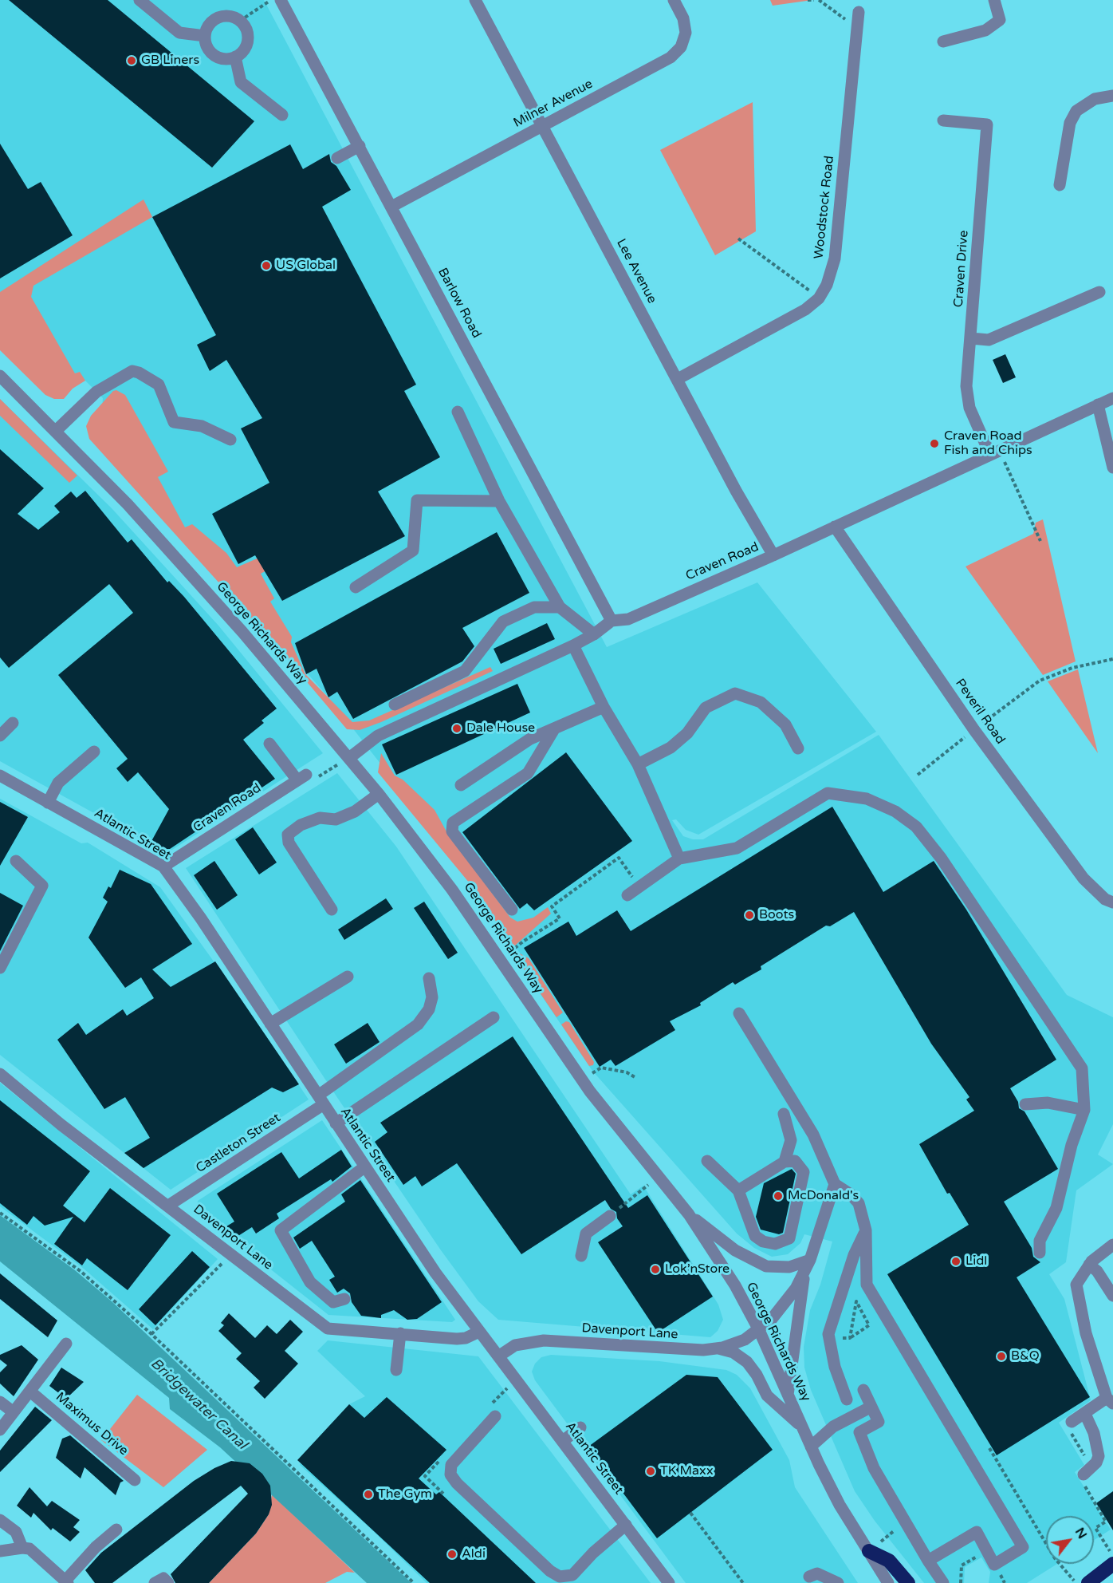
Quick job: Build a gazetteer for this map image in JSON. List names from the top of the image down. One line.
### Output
{"streets":{"street":["Milner Avenue","Woodstock Road","Craven Drive","Lee Avenue","Barlow Road","Craven Road","George Richards Way","Peveril Road","Atlantic Street","Castleton Street","Davenport Lane","Maximus Drive"]},"crossings":[["Milner Avenue","Lee Avenue"],["Milner Avenue","Barlow Road"],["Woodstock Road","Lee Avenue"],["Craven Drive","Craven Road"],["Lee Avenue","Craven Road"],["Barlow Road","Craven Road"],["Craven Road","George Richards Way"],["Craven Road","Peveril Road"],["Craven Road","Atlantic Street"],["George Richards Way","Davenport Lane"],["Atlantic Street","Castleton Street"],["Atlantic Street","Davenport Lane"],["Castleton Street","Davenport Lane"]],"water":["Bridgewater Canal"],"places":["GB Liners","US Global","Craven Road Fish and Chips","Dale House","Boots","McDonald's","Lidl","Lok’nStore","B&Q","TK Maxx","The Gym","Aldi"],"north":"top right"}
